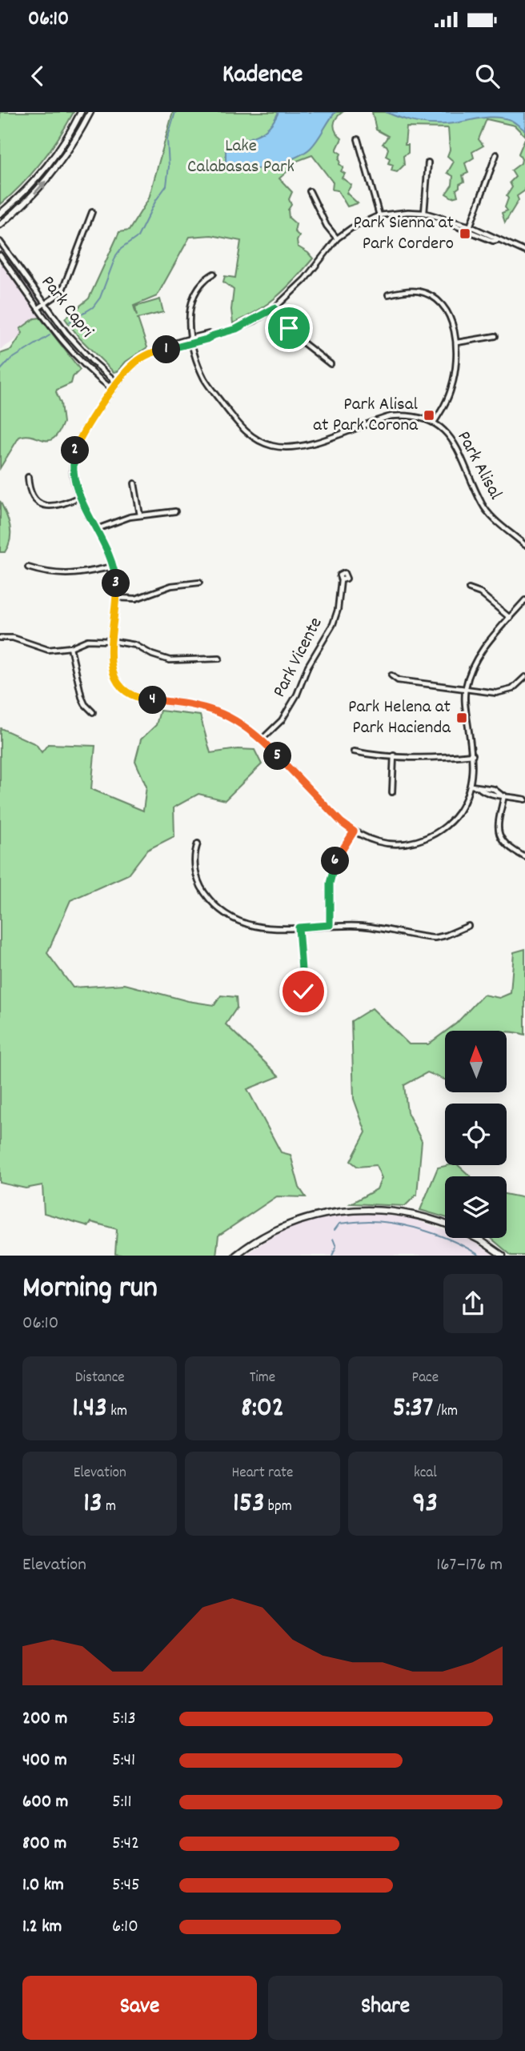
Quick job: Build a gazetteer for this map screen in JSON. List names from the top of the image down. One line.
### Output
{"streets":{"street":["Park Capri","Park Alisal","Park Vicente"]},"parks":["Lake Calabasas Park"],"places":{"transit":["Park Sienna at Park Cordero","Park Alisal at Park Corona","Park Helena at Park Hacienda"]},"north":"top","page":{"status":"06:10","header":"Kadence","pins":["1","2","3","4","5","6"],"heading":["Morning run","06:10"],"stats":[["Distance","1.43 km"],["Time","8:02"],["Pace","5:37 /km"],["Elevation","13 m"],["Heart rate","153 bpm"],["kcal","93"]],"chart":["Elevation","167–176 m"],"list":[{"name":"200 m","note":"5:13"},{"name":"400 m","note":"5:41"},{"name":"600 m","note":"5:11"},{"name":"800 m","note":"5:42"},{"name":"1.0 km","note":"5:45"},{"name":"1.2 km","note":"6:10"}],"buttons":["Save","Share"]}}
